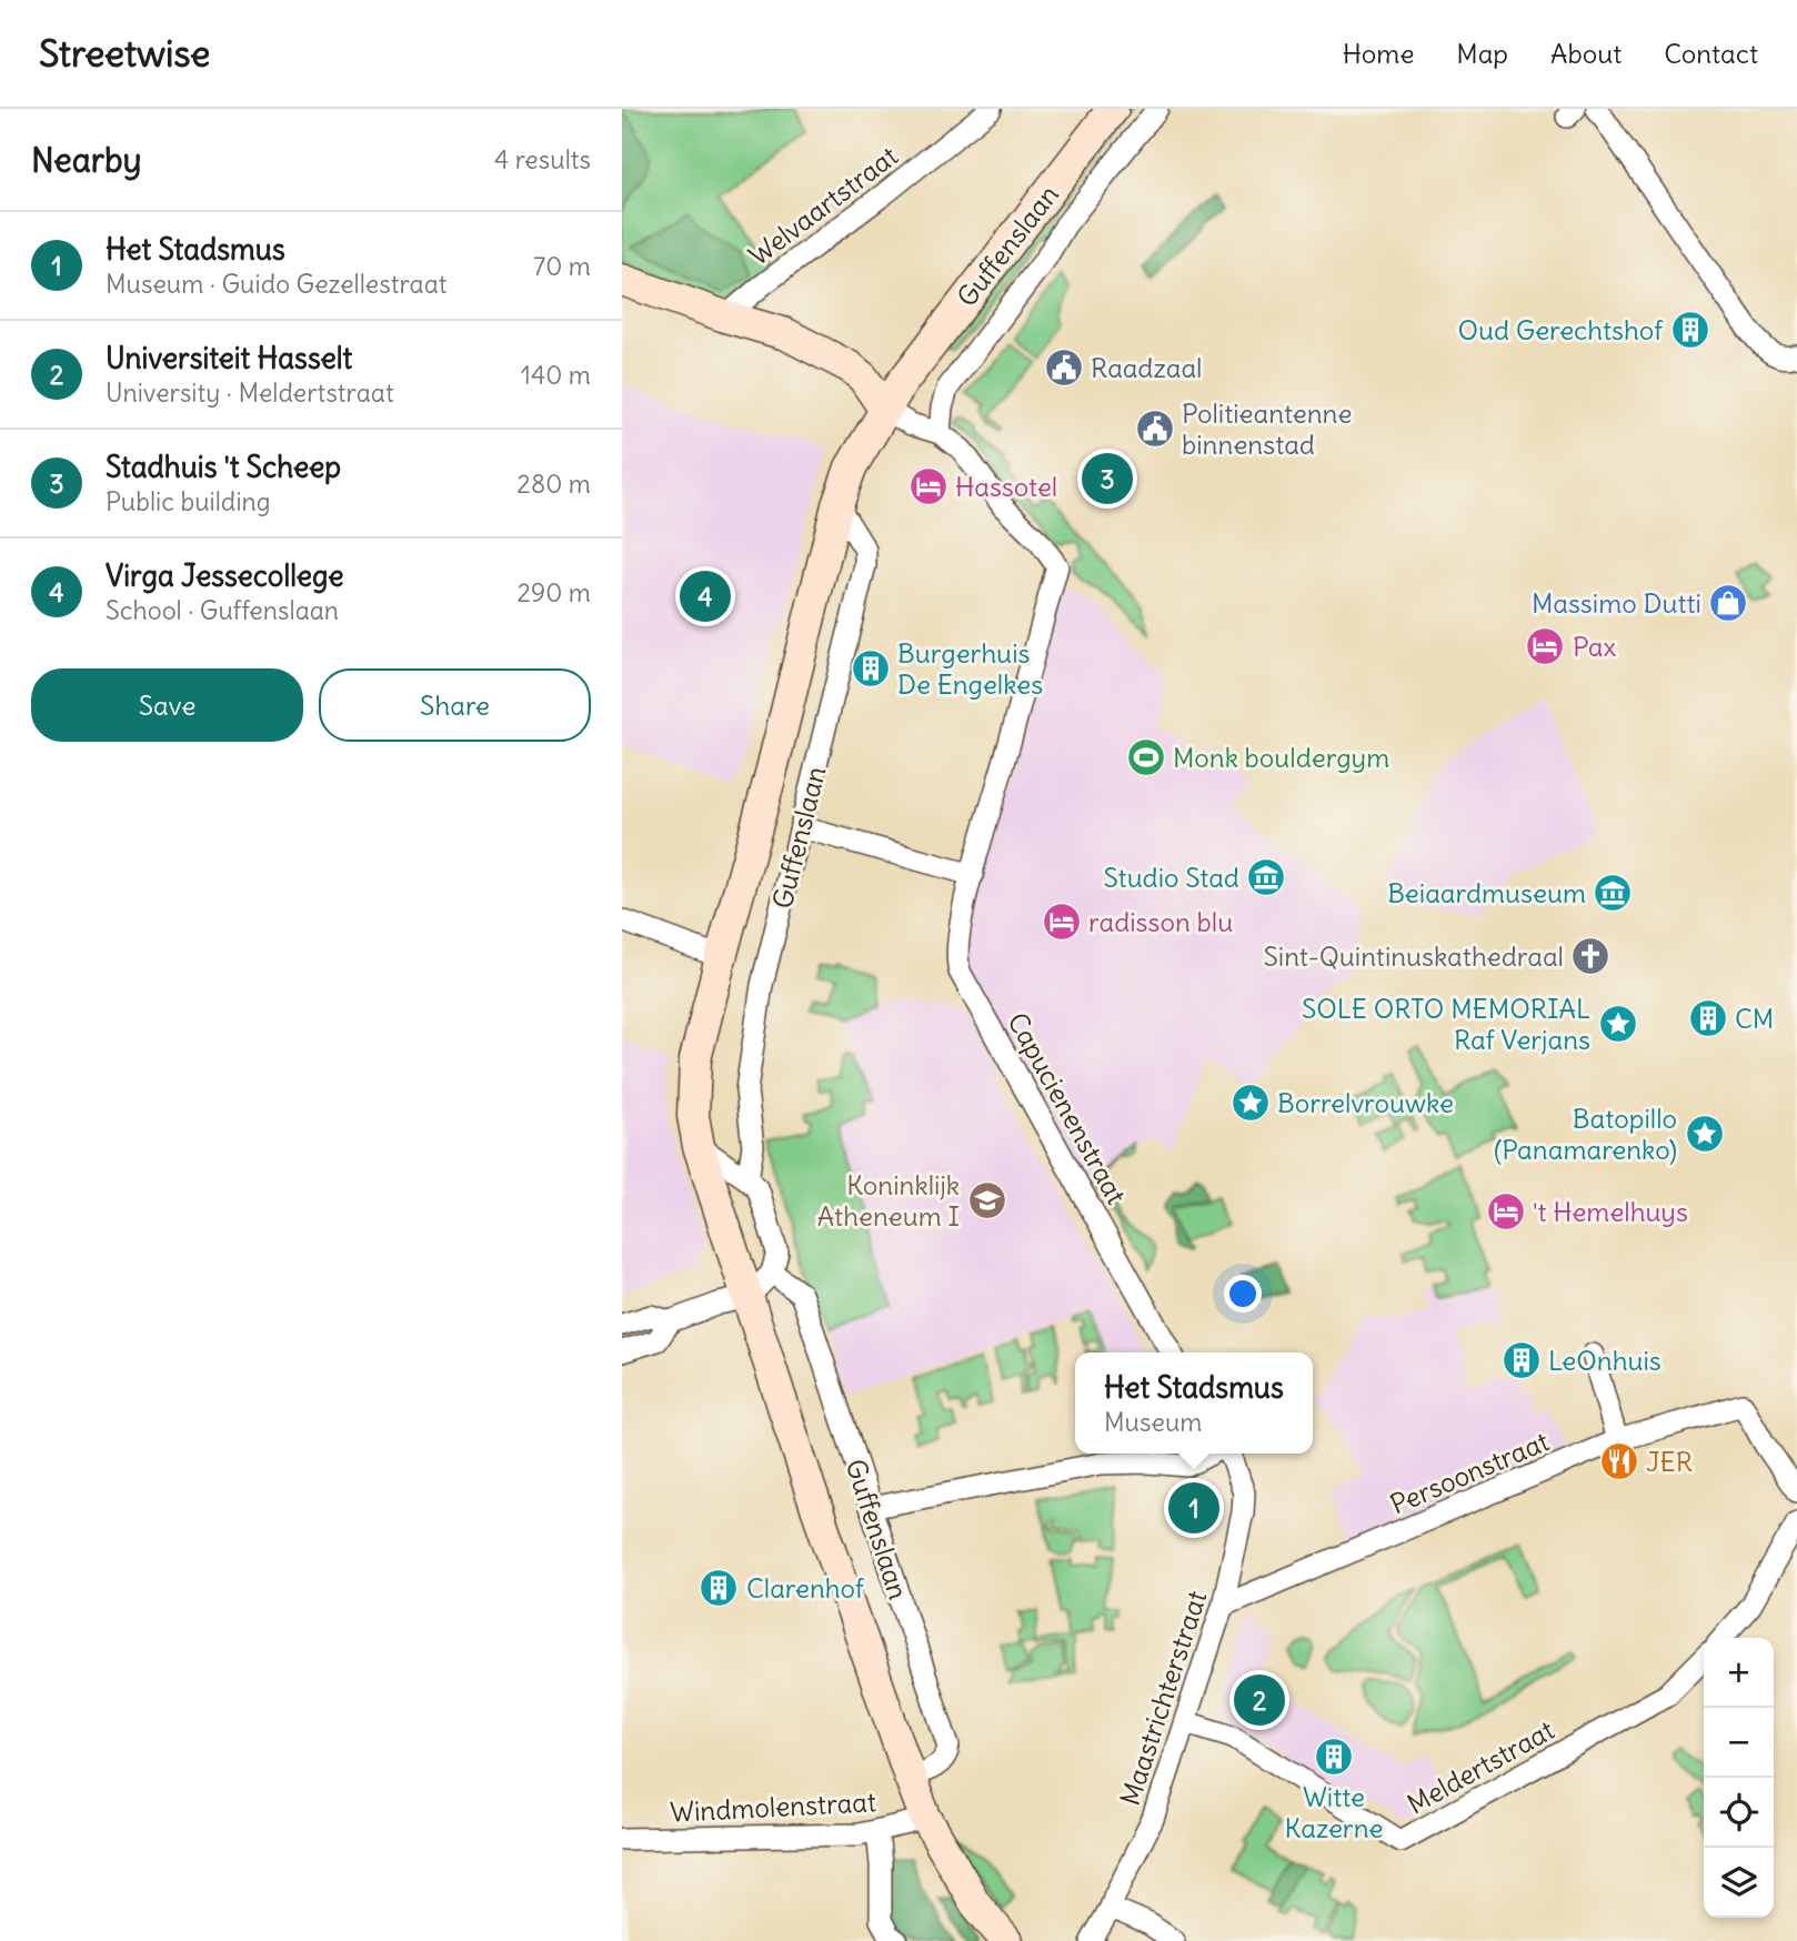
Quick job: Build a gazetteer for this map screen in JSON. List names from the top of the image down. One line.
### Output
{"streets":{"main road":["Guffenslaan"],"street":["Welvaartstraat","Capucienenstraat","Persoonstraat","Maastrichterstraat","Meldertstraat","Windmolenstraat"]},"crossings":[["Guffenslaan","Capucienenstraat"],["Guffenslaan","Windmolenstraat"],["Persoonstraat","Maastrichterstraat"],["Maastrichterstraat","Meldertstraat"]],"places":{"building":["Oud Gerechtshof","Burgerhuis De Engelkes","CM","LeOnhuis","Clarenhof","Witte Kazerne"],"public building":["Raadzaal","Politieantenne binnenstad"],"hotel":["Hassotel","Pax","radisson blu","'t Hemelhuys"],"shop":["Massimo Dutti"],"sports":["Monk bouldergym"],"museum":["Studio Stad","Beiaardmuseum"],"church":["Sint-Quintinuskathedraal"],"place":["SOLE ORTO MEMORIAL Raf Verjans","Borrelvrouwke","Batopillo (Panamarenko)"],"school or university":["Koninklijk Atheneum I"],"restaurant":["JER"]},"page":{"header":"Streetwise","nav":["Home","Map","About","Contact"],"heading":["Nearby","4 results"],"list":[{"mark":"1","name":"Het Stadsmus","note":"Museum · Guido Gezellestraat","value":"70 m"},{"mark":"2","name":"Universiteit Hasselt","note":"University · Meldertstraat","value":"140 m"},{"mark":"3","name":"Stadhuis 't Scheep","note":"Public building","value":"280 m"},{"mark":"4","name":"Virga Jessecollege","note":"School · Guffenslaan","value":"290 m"}],"pins":["3","4","1","2"],"buttons":["Save","Share"],"popup":["Het Stadsmus","Museum"],"map_buttons":["+","−"]}}
